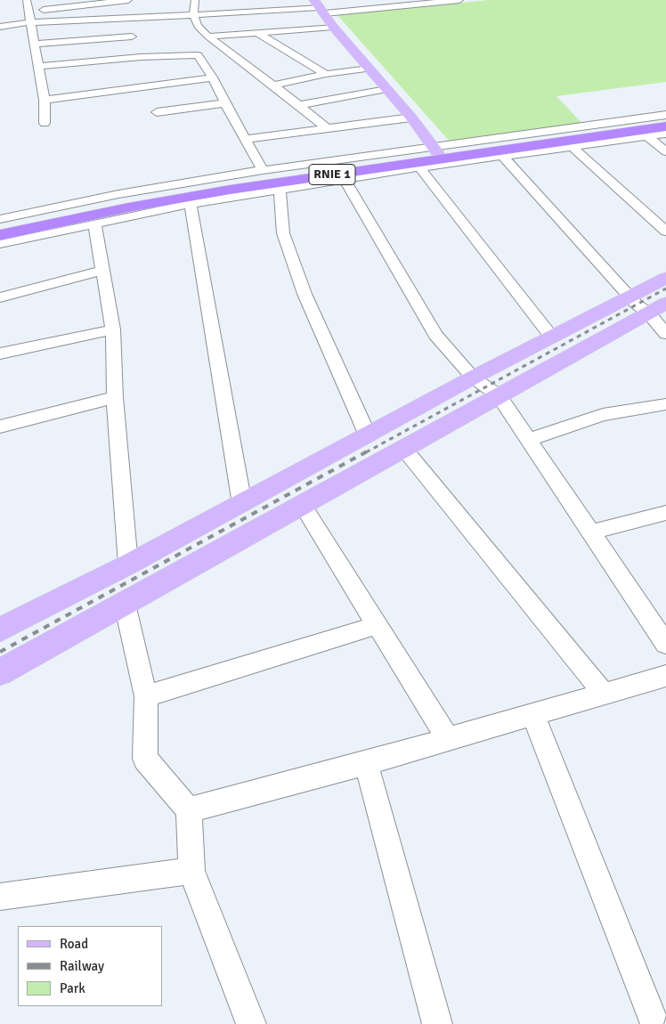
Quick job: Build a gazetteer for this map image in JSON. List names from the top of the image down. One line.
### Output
{"streets":{"highway":["RNIE 1"]},"legend":["Road","Railway","Park"]}
